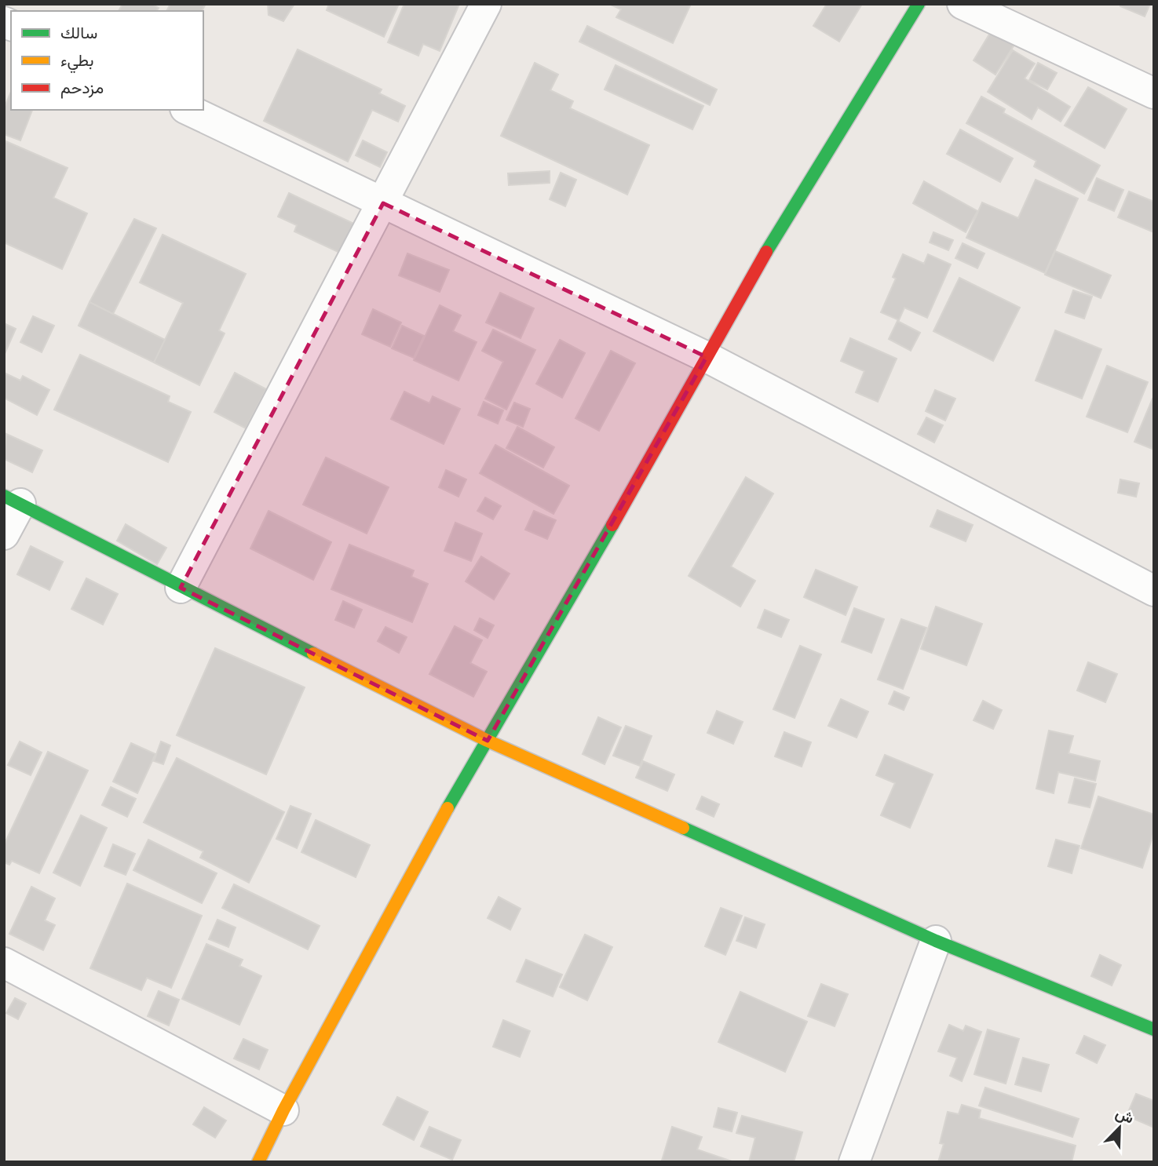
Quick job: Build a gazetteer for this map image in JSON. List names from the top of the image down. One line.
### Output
{"legend":["سالك","بطيء","مزدحم"],"north":"top right"}
